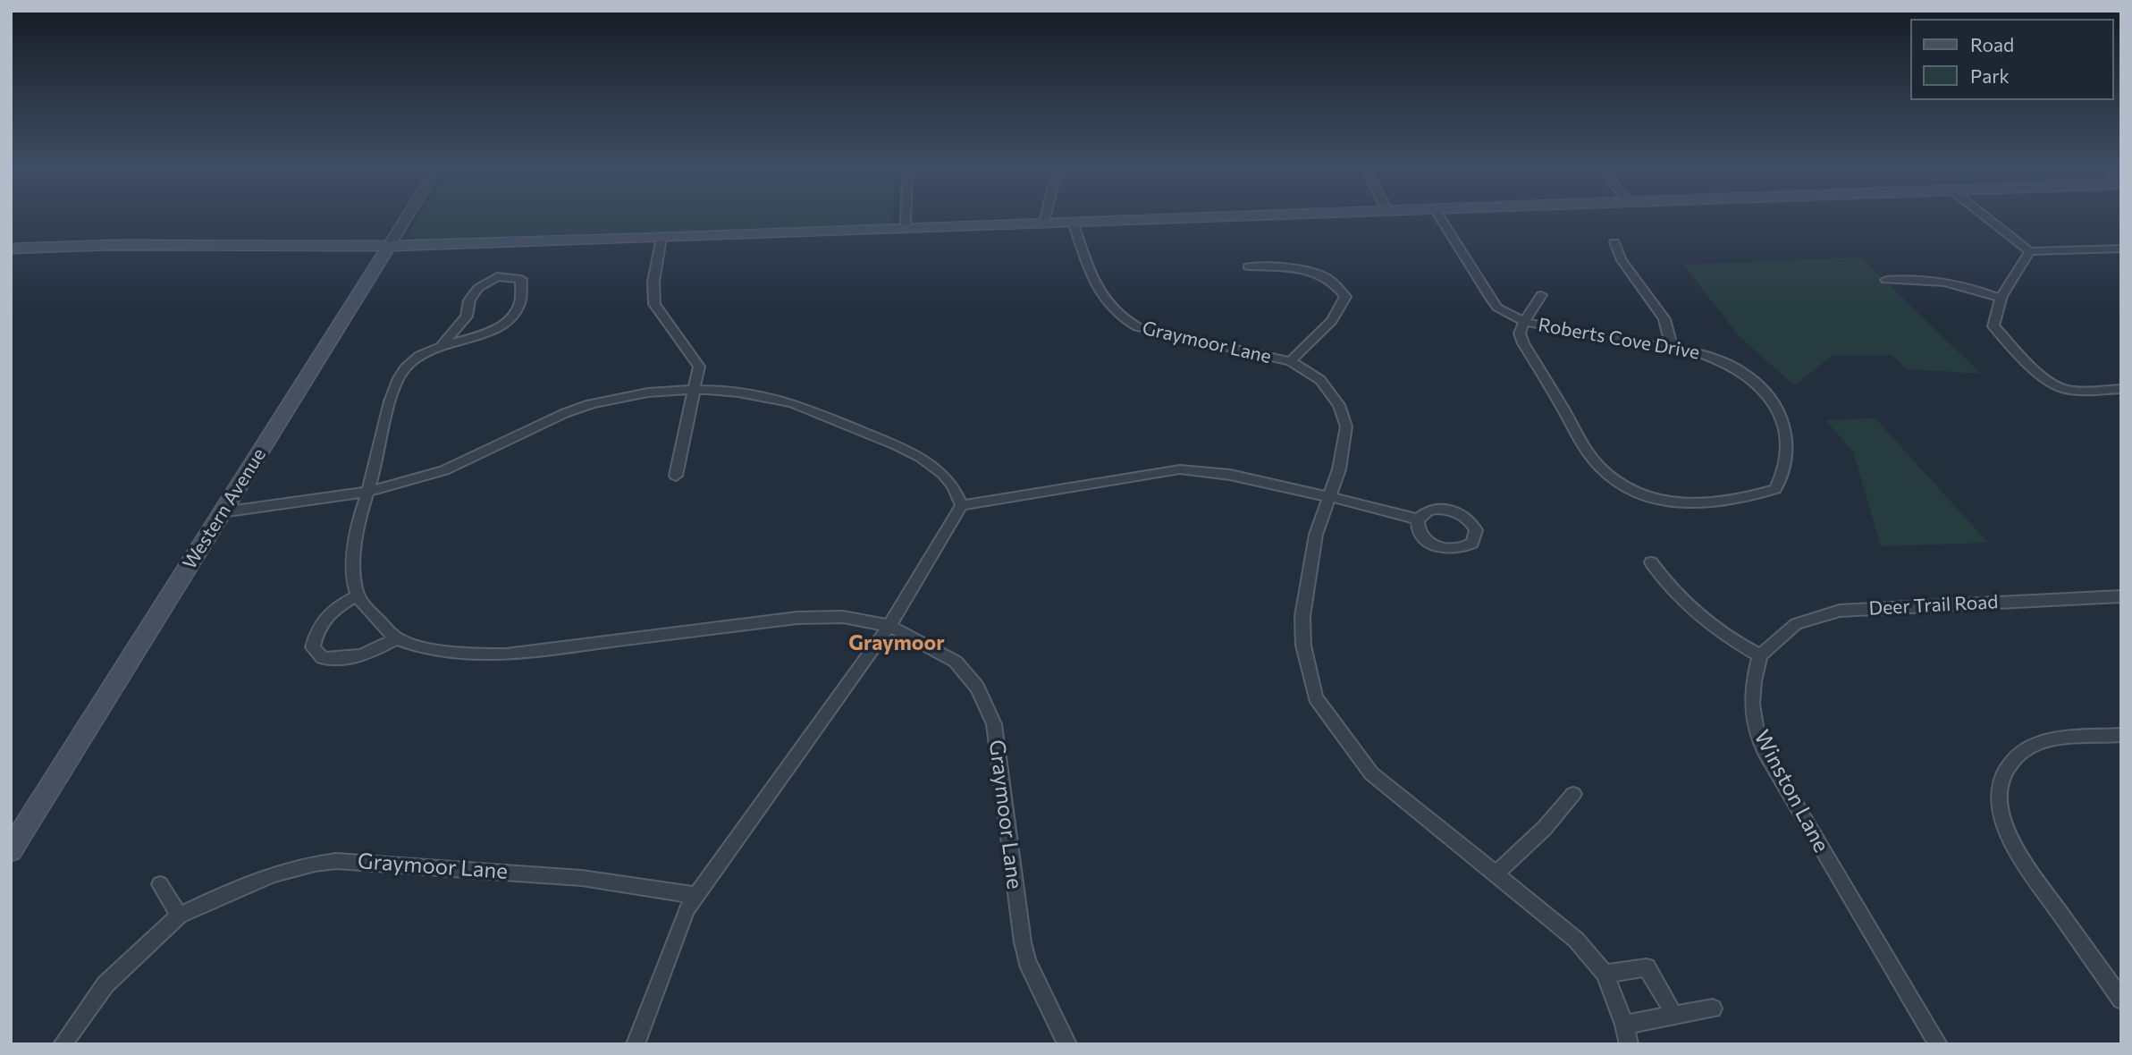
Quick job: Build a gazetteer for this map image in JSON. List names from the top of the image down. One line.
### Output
{"streets":{"main road":["Western Avenue"],"street":["Roberts Cove Drive","Graymoor Lane","Deer Trail Road","Winston Lane"]},"crossings":[["Deer Trail Road","Winston Lane"]],"districts":["Graymoor"],"legend":["Road","Park"]}
